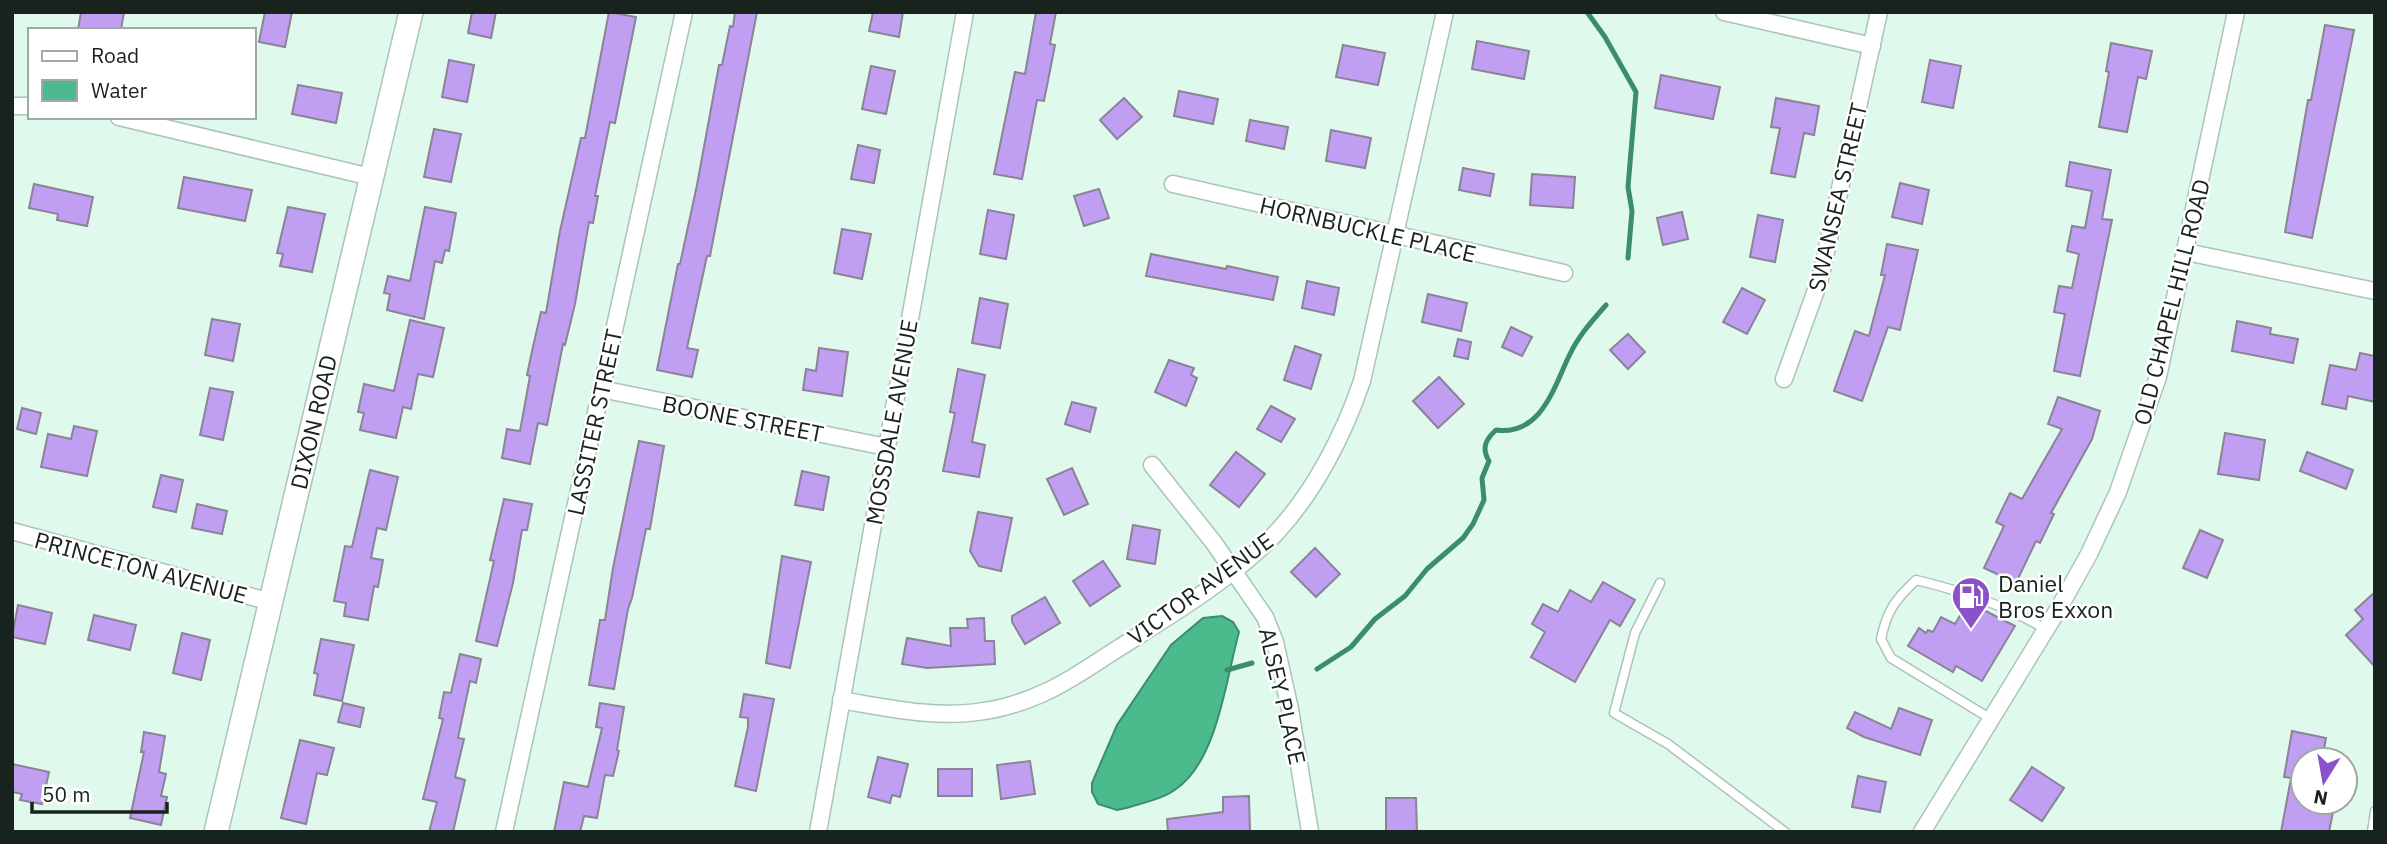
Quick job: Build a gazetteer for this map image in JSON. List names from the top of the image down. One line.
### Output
{"streets":{"street":["SWANSEA STREET","HORNBUCKLE PLACE","OLD CHAPEL HILL ROAD","BOONE STREET","DIXON ROAD","LASSITER STREET","MOSSDALE AVENUE","PRINCETON AVENUE","VICTOR AVENUE","ALSEY PLACE"]},"crossings":[["HORNBUCKLE PLACE","VICTOR AVENUE"],["BOONE STREET","LASSITER STREET"],["BOONE STREET","MOSSDALE AVENUE"],["DIXON ROAD","PRINCETON AVENUE"],["MOSSDALE AVENUE","VICTOR AVENUE"],["VICTOR AVENUE","ALSEY PLACE"]],"places":{"fuel station":["Daniel Bros Exxon"]},"legend":["Road","Water"],"scale_bar":"50 m","north":"bottom"}
